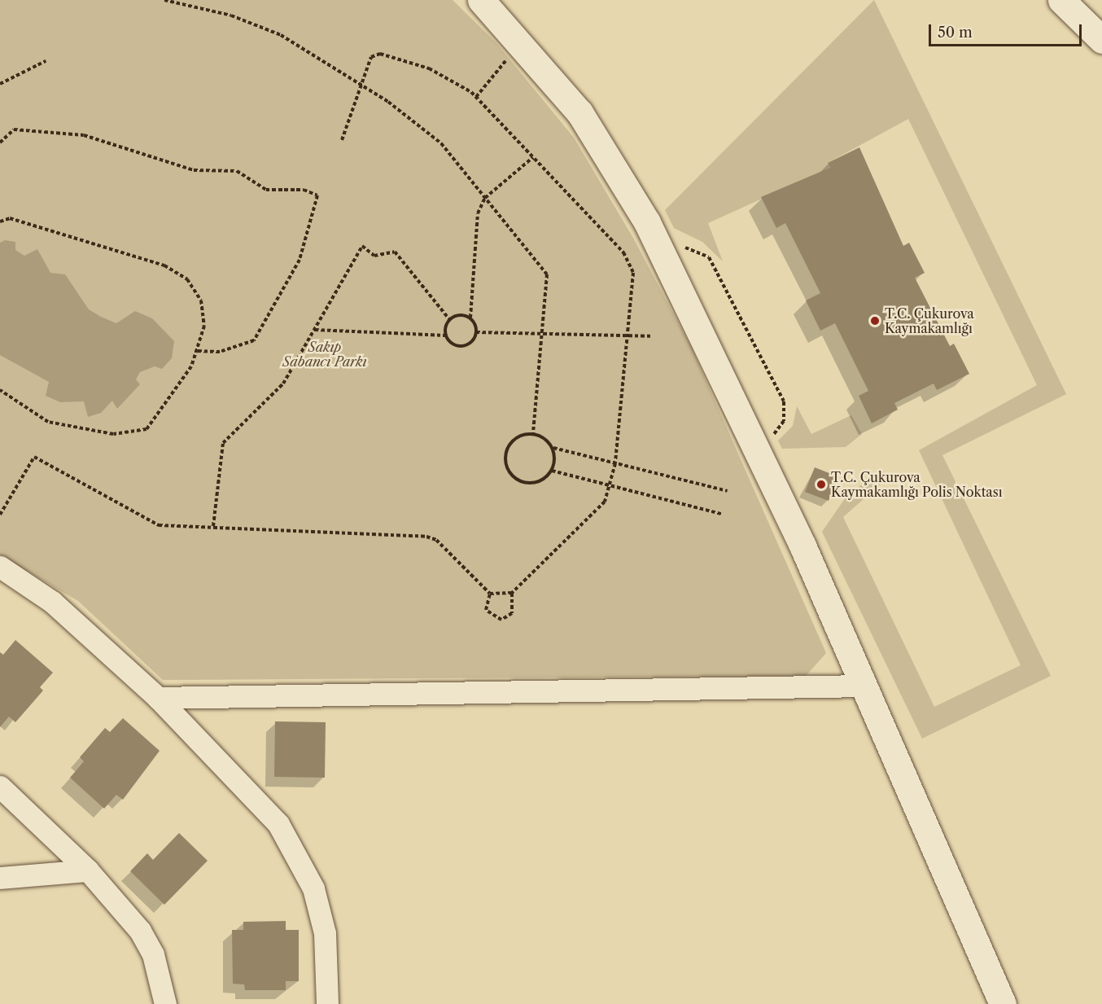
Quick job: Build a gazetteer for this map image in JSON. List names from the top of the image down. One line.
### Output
{"parks":["Sakıp Sabancı Parkı"],"places":["T.C. Çukurova Kaymakamlığı","T.C. Çukurova Kaymakamlığı Polis Noktası"],"scale_bar":"50 m"}
